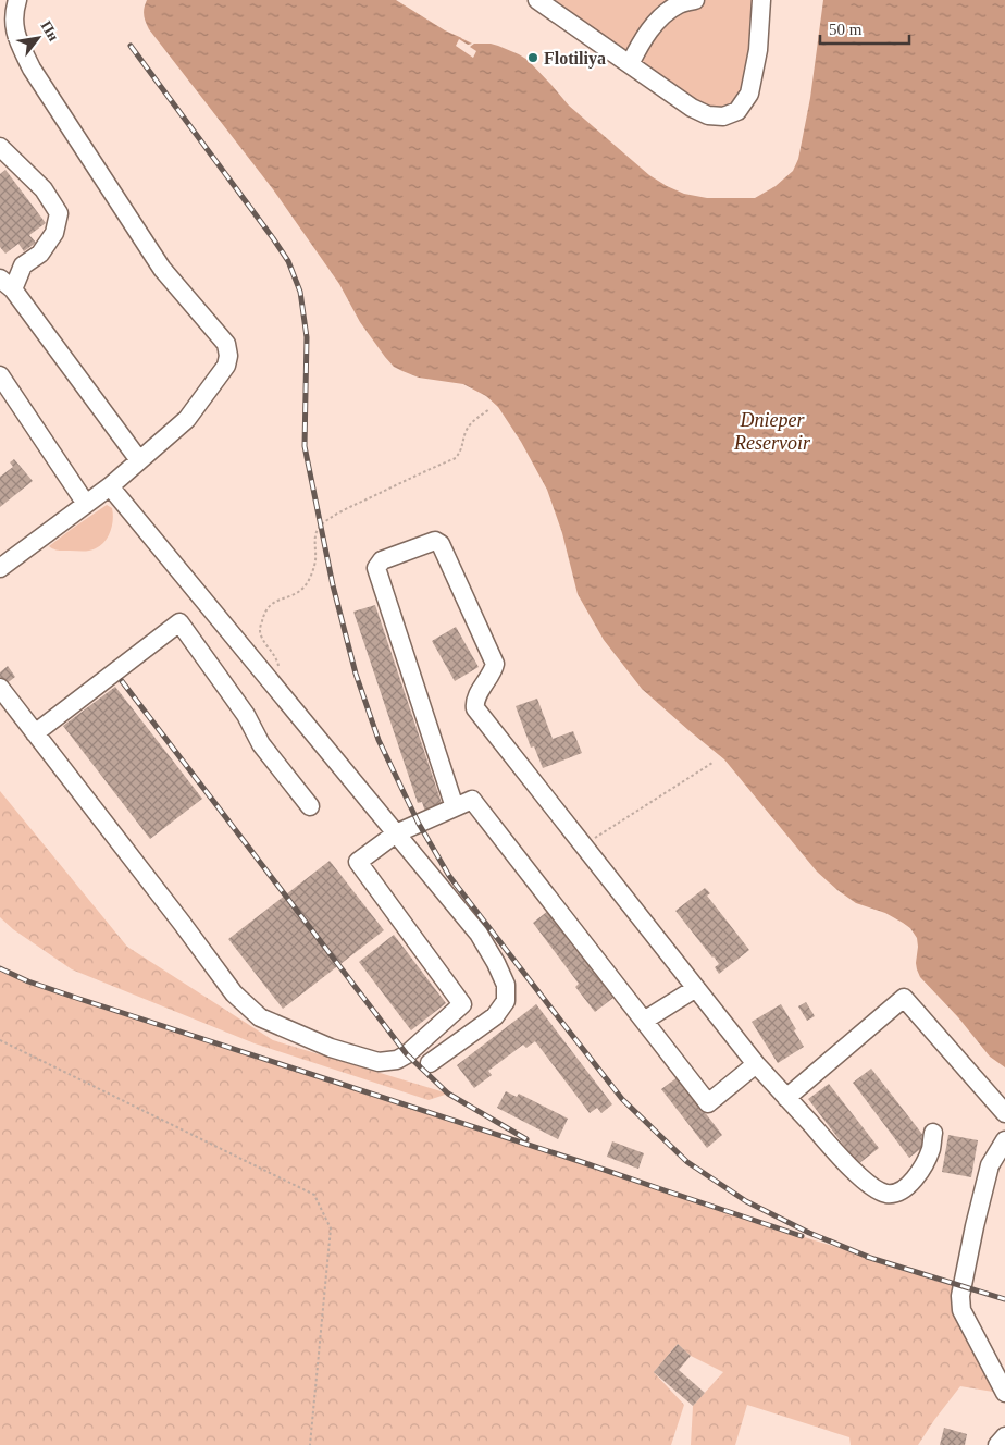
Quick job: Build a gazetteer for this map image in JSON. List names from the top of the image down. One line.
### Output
{"water":["Dnieper Reservoir"],"places":["Flotiliya"],"scale_bar":"50 m","north":"top right"}
